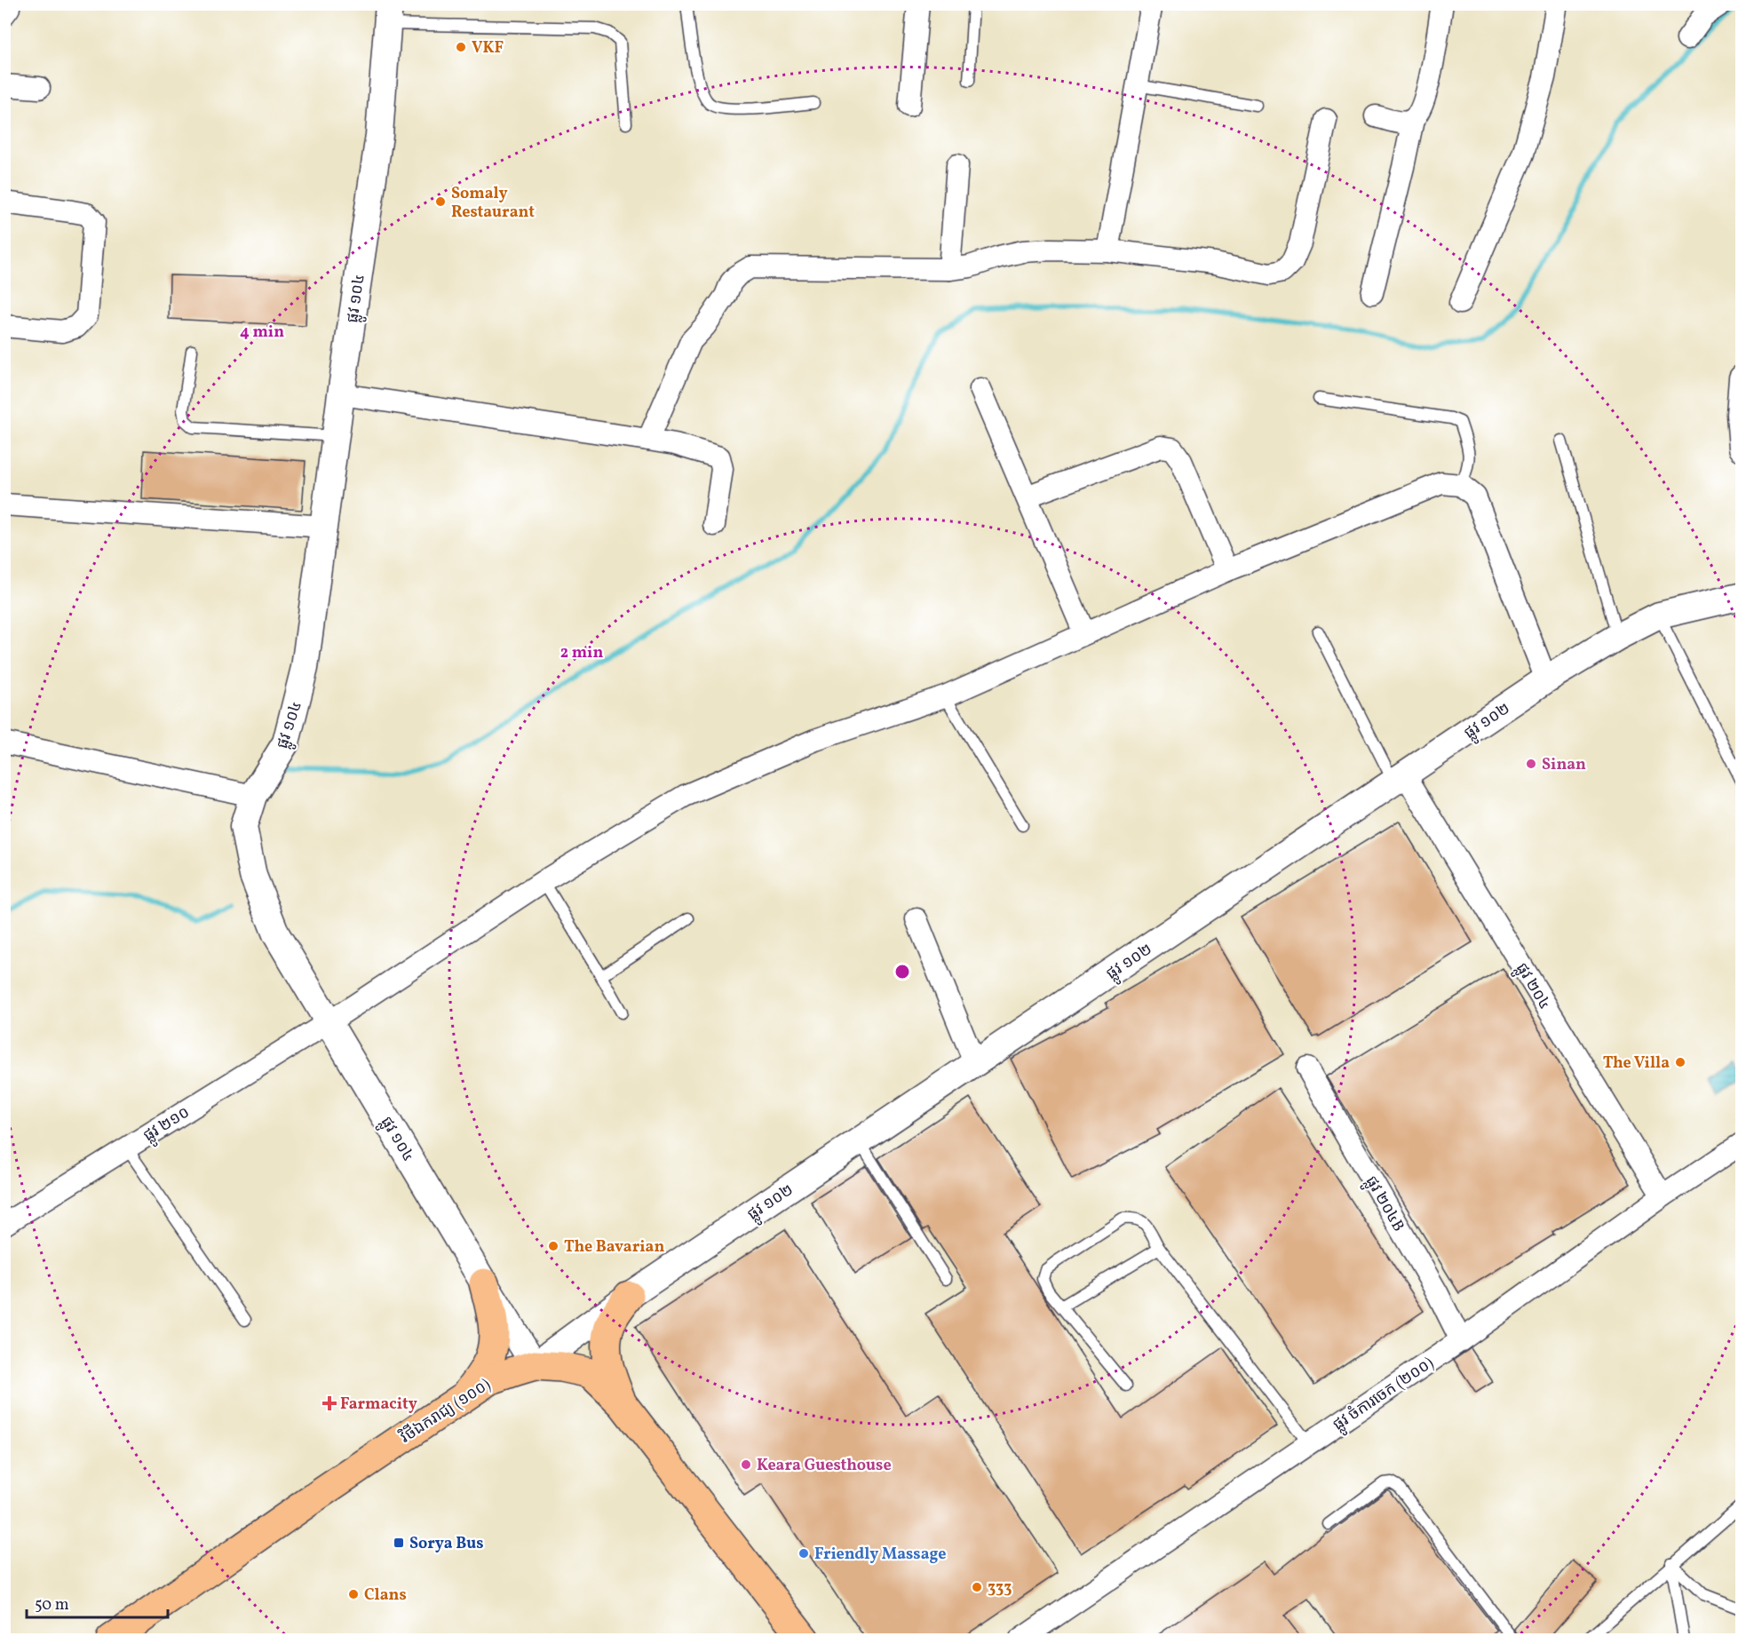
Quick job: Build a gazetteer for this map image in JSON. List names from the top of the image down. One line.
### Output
{"streets":{"main road":["វិថីឯករាជ្យ (១០០)"],"street":["ផ្លូវ ១០៤","ផ្លូវ ១០២","ផ្លូវ ២០៤","ផ្លូវ ២១០","ផ្លូវ ២០៤B","ផ្លូវ ចំការចេក (២០០)"]},"crossings":[["ផ្លូវ ១០៤","ផ្លូវ ១០២"],["ផ្លូវ ១០៤","ផ្លូវ ២១០"],["ផ្លូវ ១០៤","វិថីឯករាជ្យ (១០០)"],["ផ្លូវ ១០២","ផ្លូវ ២០៤"],["ផ្លូវ ១០២","វិថីឯករាជ្យ (១០០)"],["ផ្លូវ ២០៤","ផ្លូវ ចំការចេក (២០០)"],["ផ្លូវ ២០៤B","ផ្លូវ ចំការចេក (២០០)"]],"places":{"other":["VKF","Somaly Restaurant","Sinan","The Villa","The Bavarian","Keara Guesthouse","Friendly Massage","333","Clans"],"health":["Farmacity"],"transit":["Sorya Bus"]},"scale_bar":"50 m","rings":["4 min","2 min"]}
